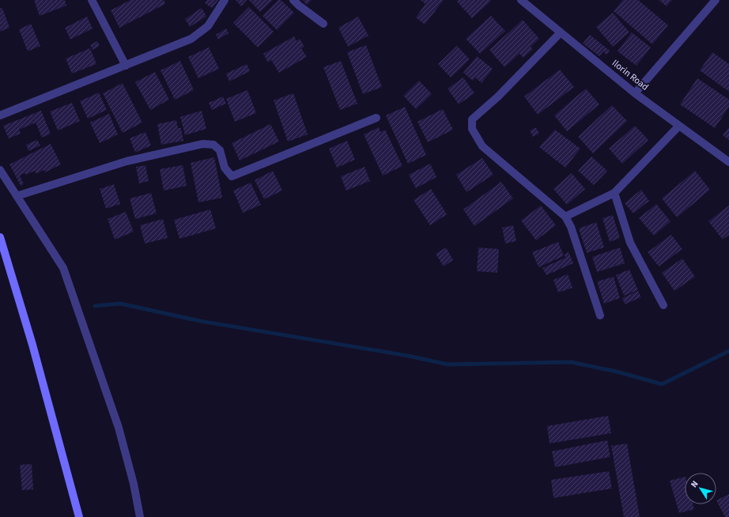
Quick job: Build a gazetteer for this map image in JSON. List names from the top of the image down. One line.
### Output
{"streets":{"street":["Ilorin Road"]},"north":"top left"}
